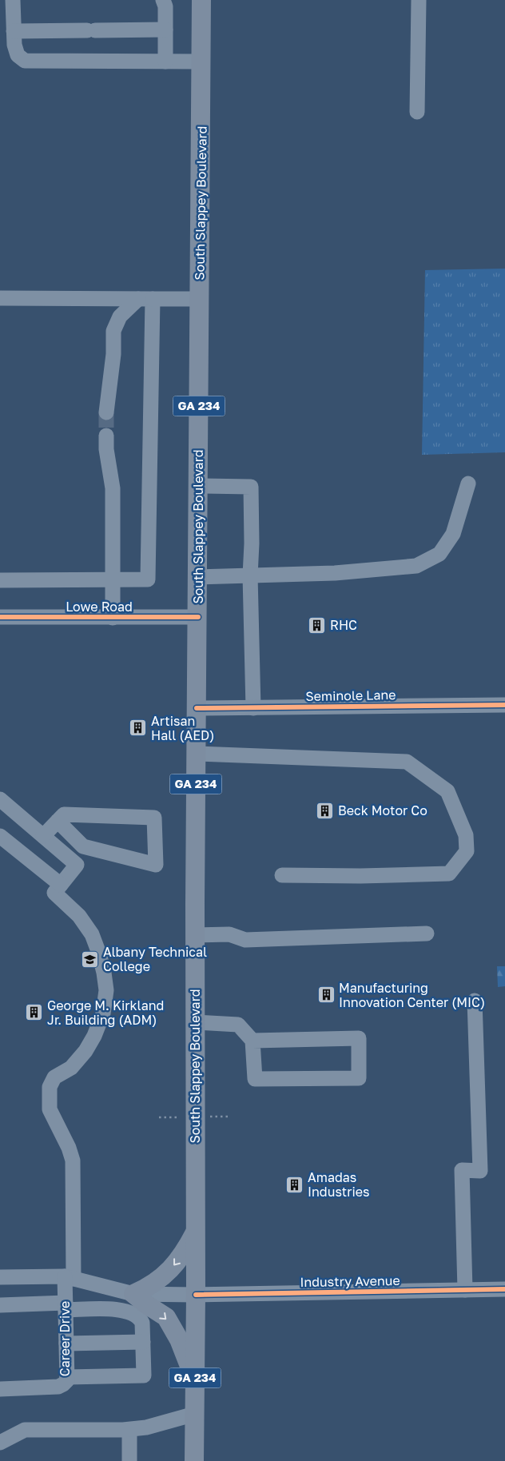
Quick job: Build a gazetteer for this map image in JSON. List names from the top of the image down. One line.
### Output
{"streets":{"main road":["South Slappey Boulevard","GA 234"],"street":["Lowe Road","Seminole Lane","Industry Avenue","Career Drive"]},"crossings":[["South Slappey Boulevard","Lowe Road"],["South Slappey Boulevard","Seminole Lane"],["South Slappey Boulevard","Industry Avenue"]],"places":{"building":["RHC","Artisan Hall (AED)","Beck Motor Co","Manufacturing Innovation Center (MIC)","George M. Kirkland Jr. Building (ADM)","Amadas Industries"],"school or university":["Albany Technical College"]}}
